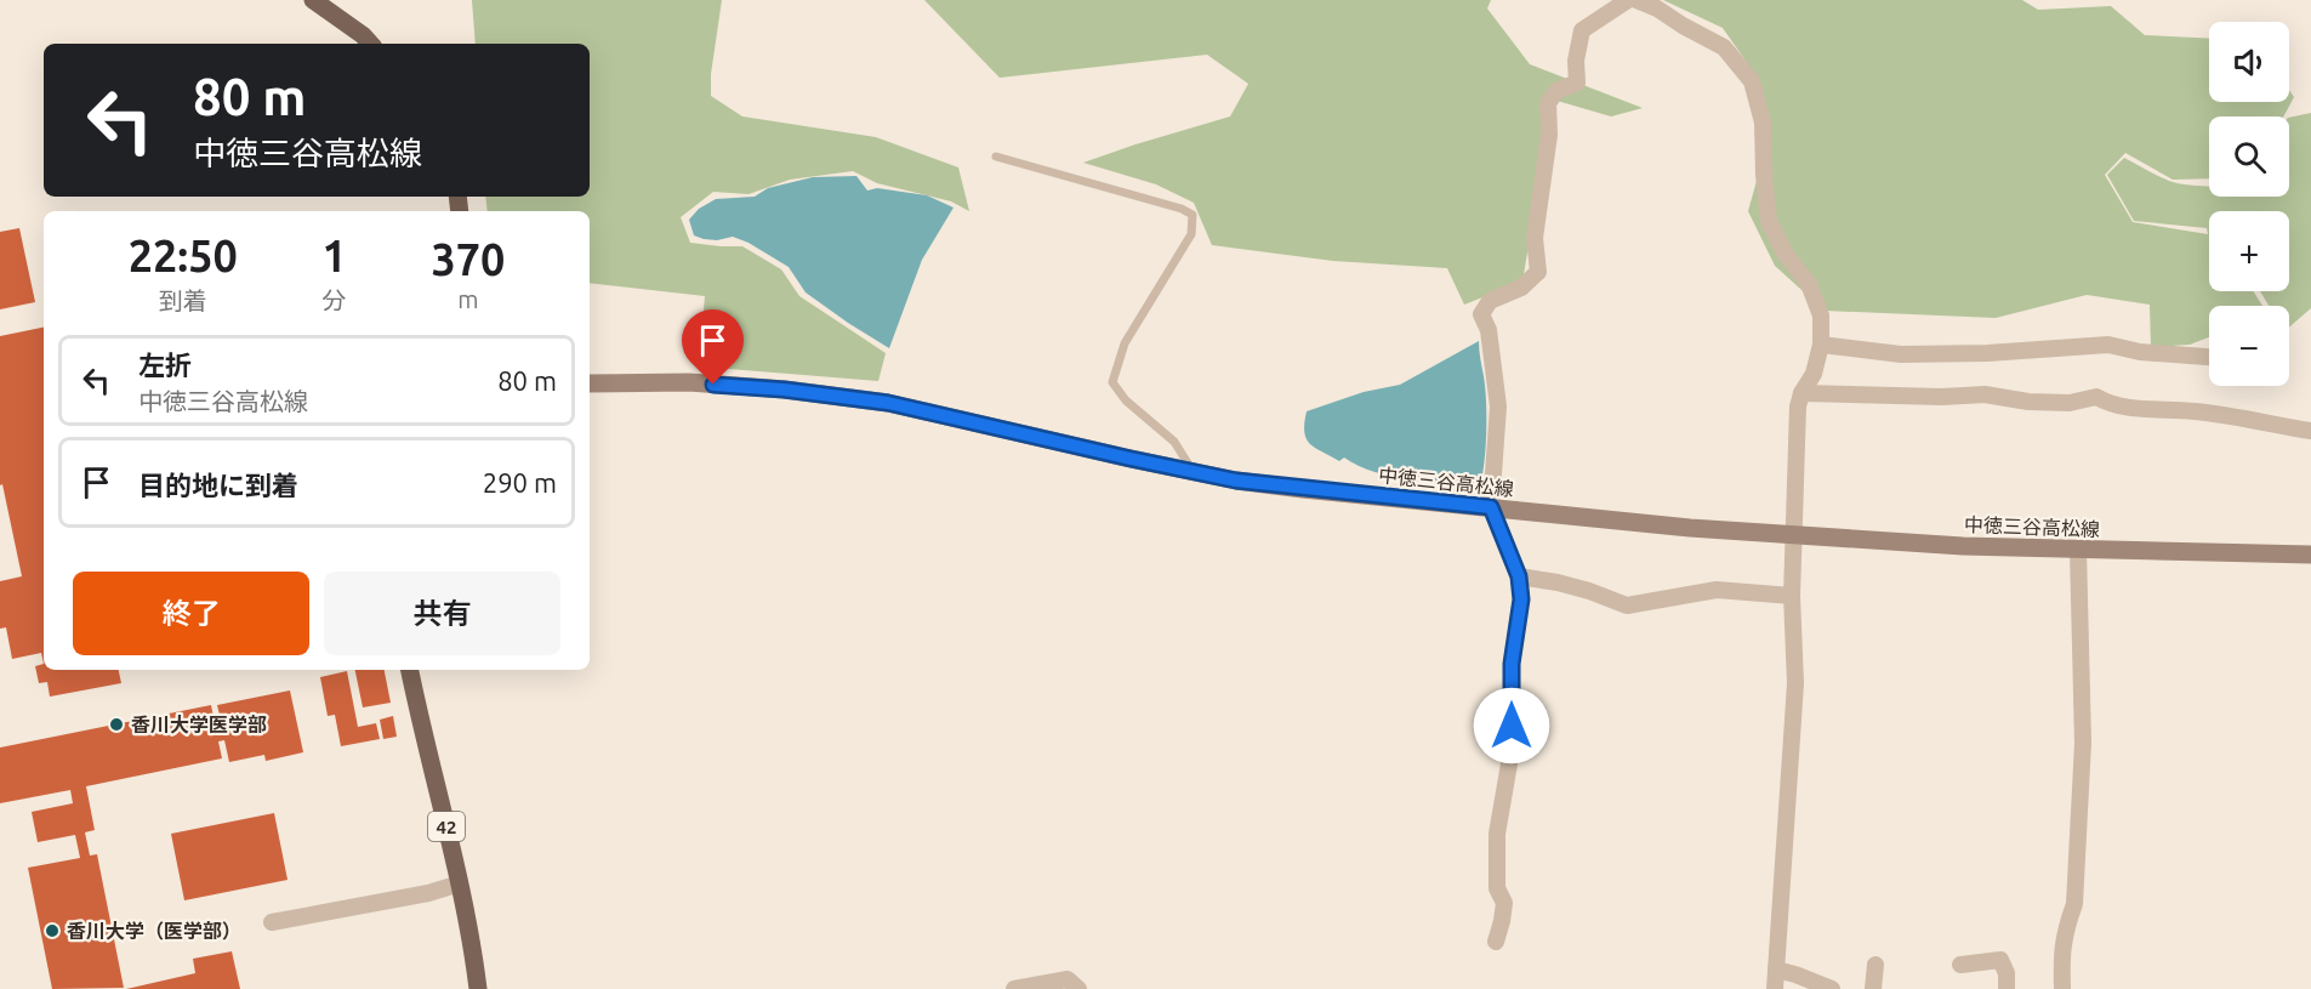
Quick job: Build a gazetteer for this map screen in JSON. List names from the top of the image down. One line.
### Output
{"streets":{"main road":["中徳三谷高松線","42"]},"places":["香川大学医学部","香川大学（医学部）"],"page":{"map_buttons":["+","−"],"turn":["80 m","中徳三谷高松線"],"eta":["22:50","到着","1","分","370","m"],"list":[{"name":"左折","note":"中徳三谷高松線","value":"80 m"},{"name":"目的地に到着","value":"290 m"}],"buttons":["終了","共有"]}}
